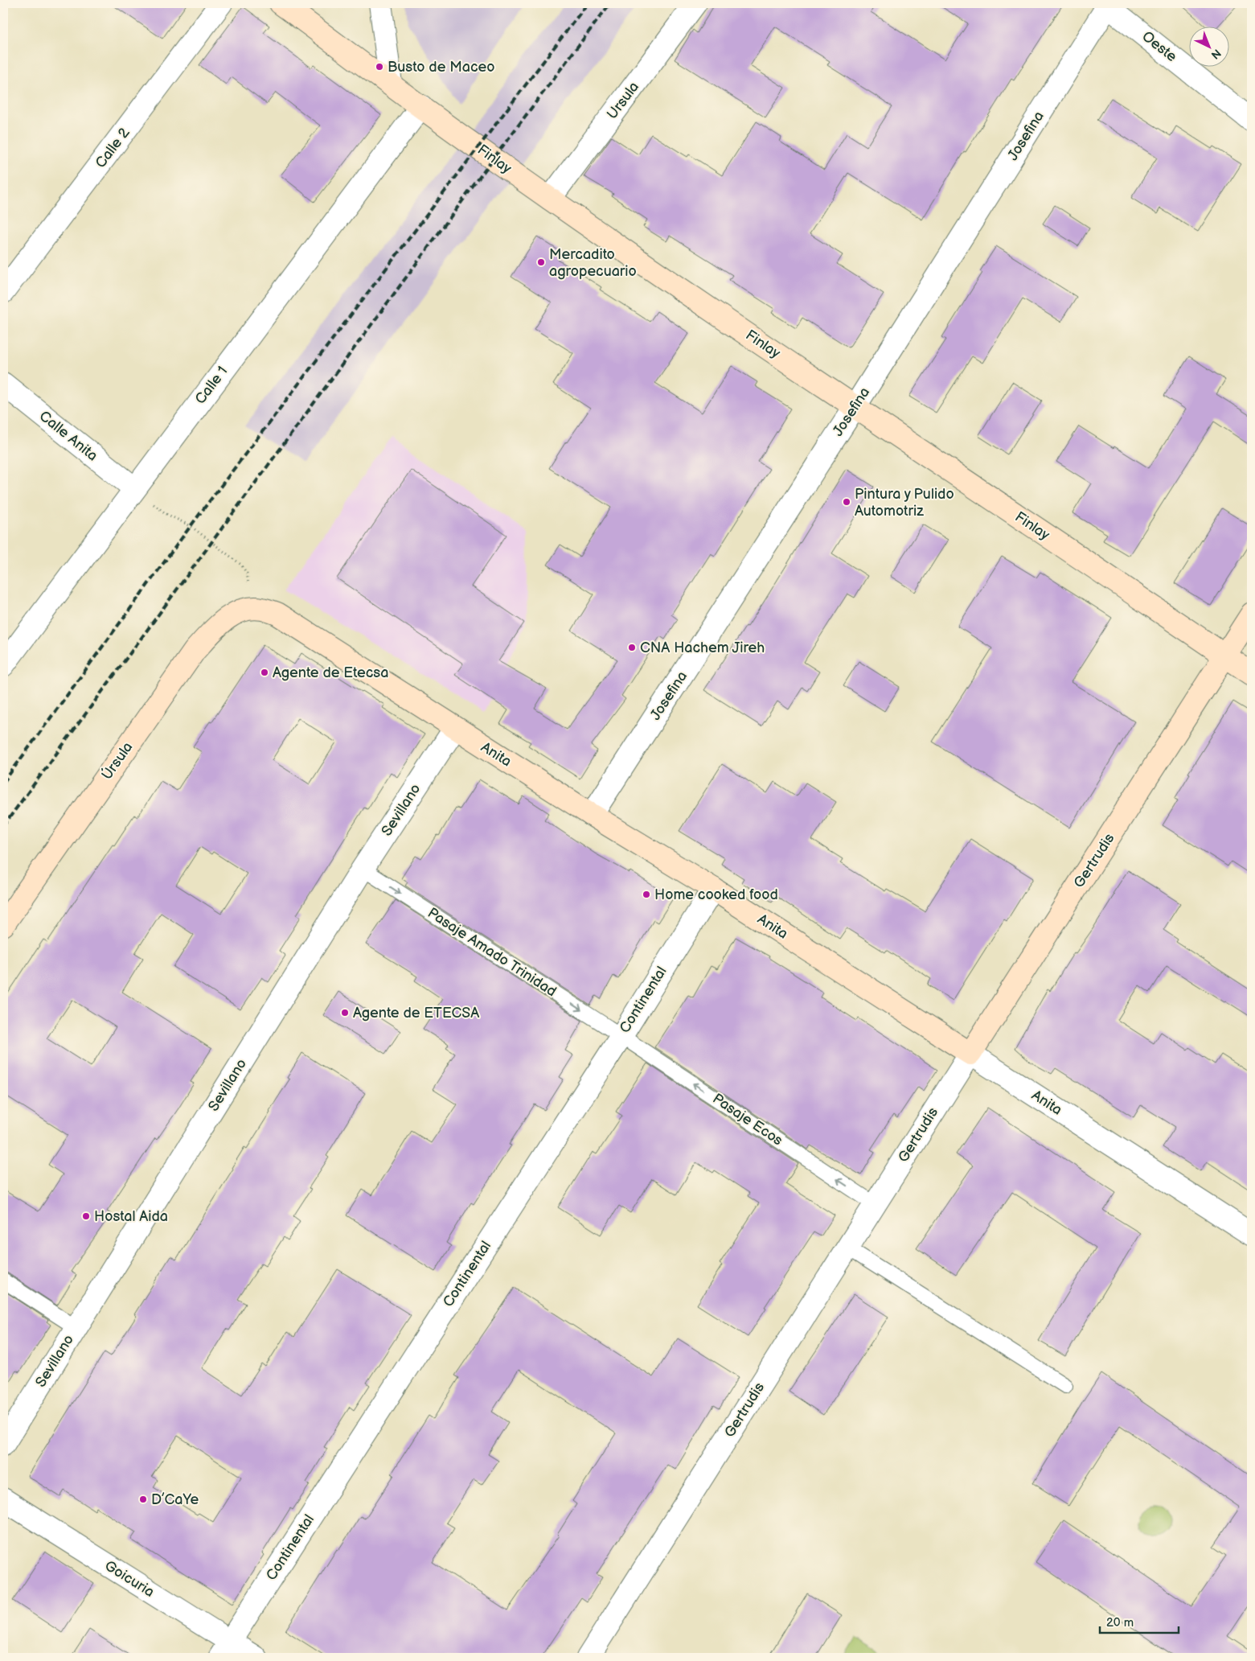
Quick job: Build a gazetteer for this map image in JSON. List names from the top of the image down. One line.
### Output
{"streets":{"street":["Oeste","Ursula","Josefina","Calle 2","Finlay","Calle 1","Calle Anita","Anita","Úrsula","Sevillano","Gertrudis","Continental","Goicuria"],"lane":["Pasaje Amado Trinidad","Pasaje Ecos"]},"crossings":[["Oeste","Josefina"],["Ursula","Finlay"],["Josefina","Finlay"],["Josefina","Anita"],["Finlay","Calle 1"],["Finlay","Gertrudis"],["Calle 1","Calle Anita"],["Anita","Úrsula"],["Anita","Sevillano"],["Anita","Gertrudis"],["Anita","Continental"],["Sevillano","Pasaje Amado Trinidad"],["Gertrudis","Pasaje Ecos"],["Pasaje Amado Trinidad","Continental"],["Pasaje Amado Trinidad","Pasaje Ecos"],["Continental","Pasaje Ecos"],["Continental","Goicuria"]],"one_way":["Pasaje Amado Trinidad","Pasaje Ecos"],"places":["Busto de Maceo","Mercadito agropecuario","Pintura y Pulido Automotriz","CNA Hachem Jireh","Agente de Etecsa","Home cooked food","Agente de ETECSA","Hostal Aida","D’CaYe"],"scale_bar":"20 m","north":"bottom right"}
